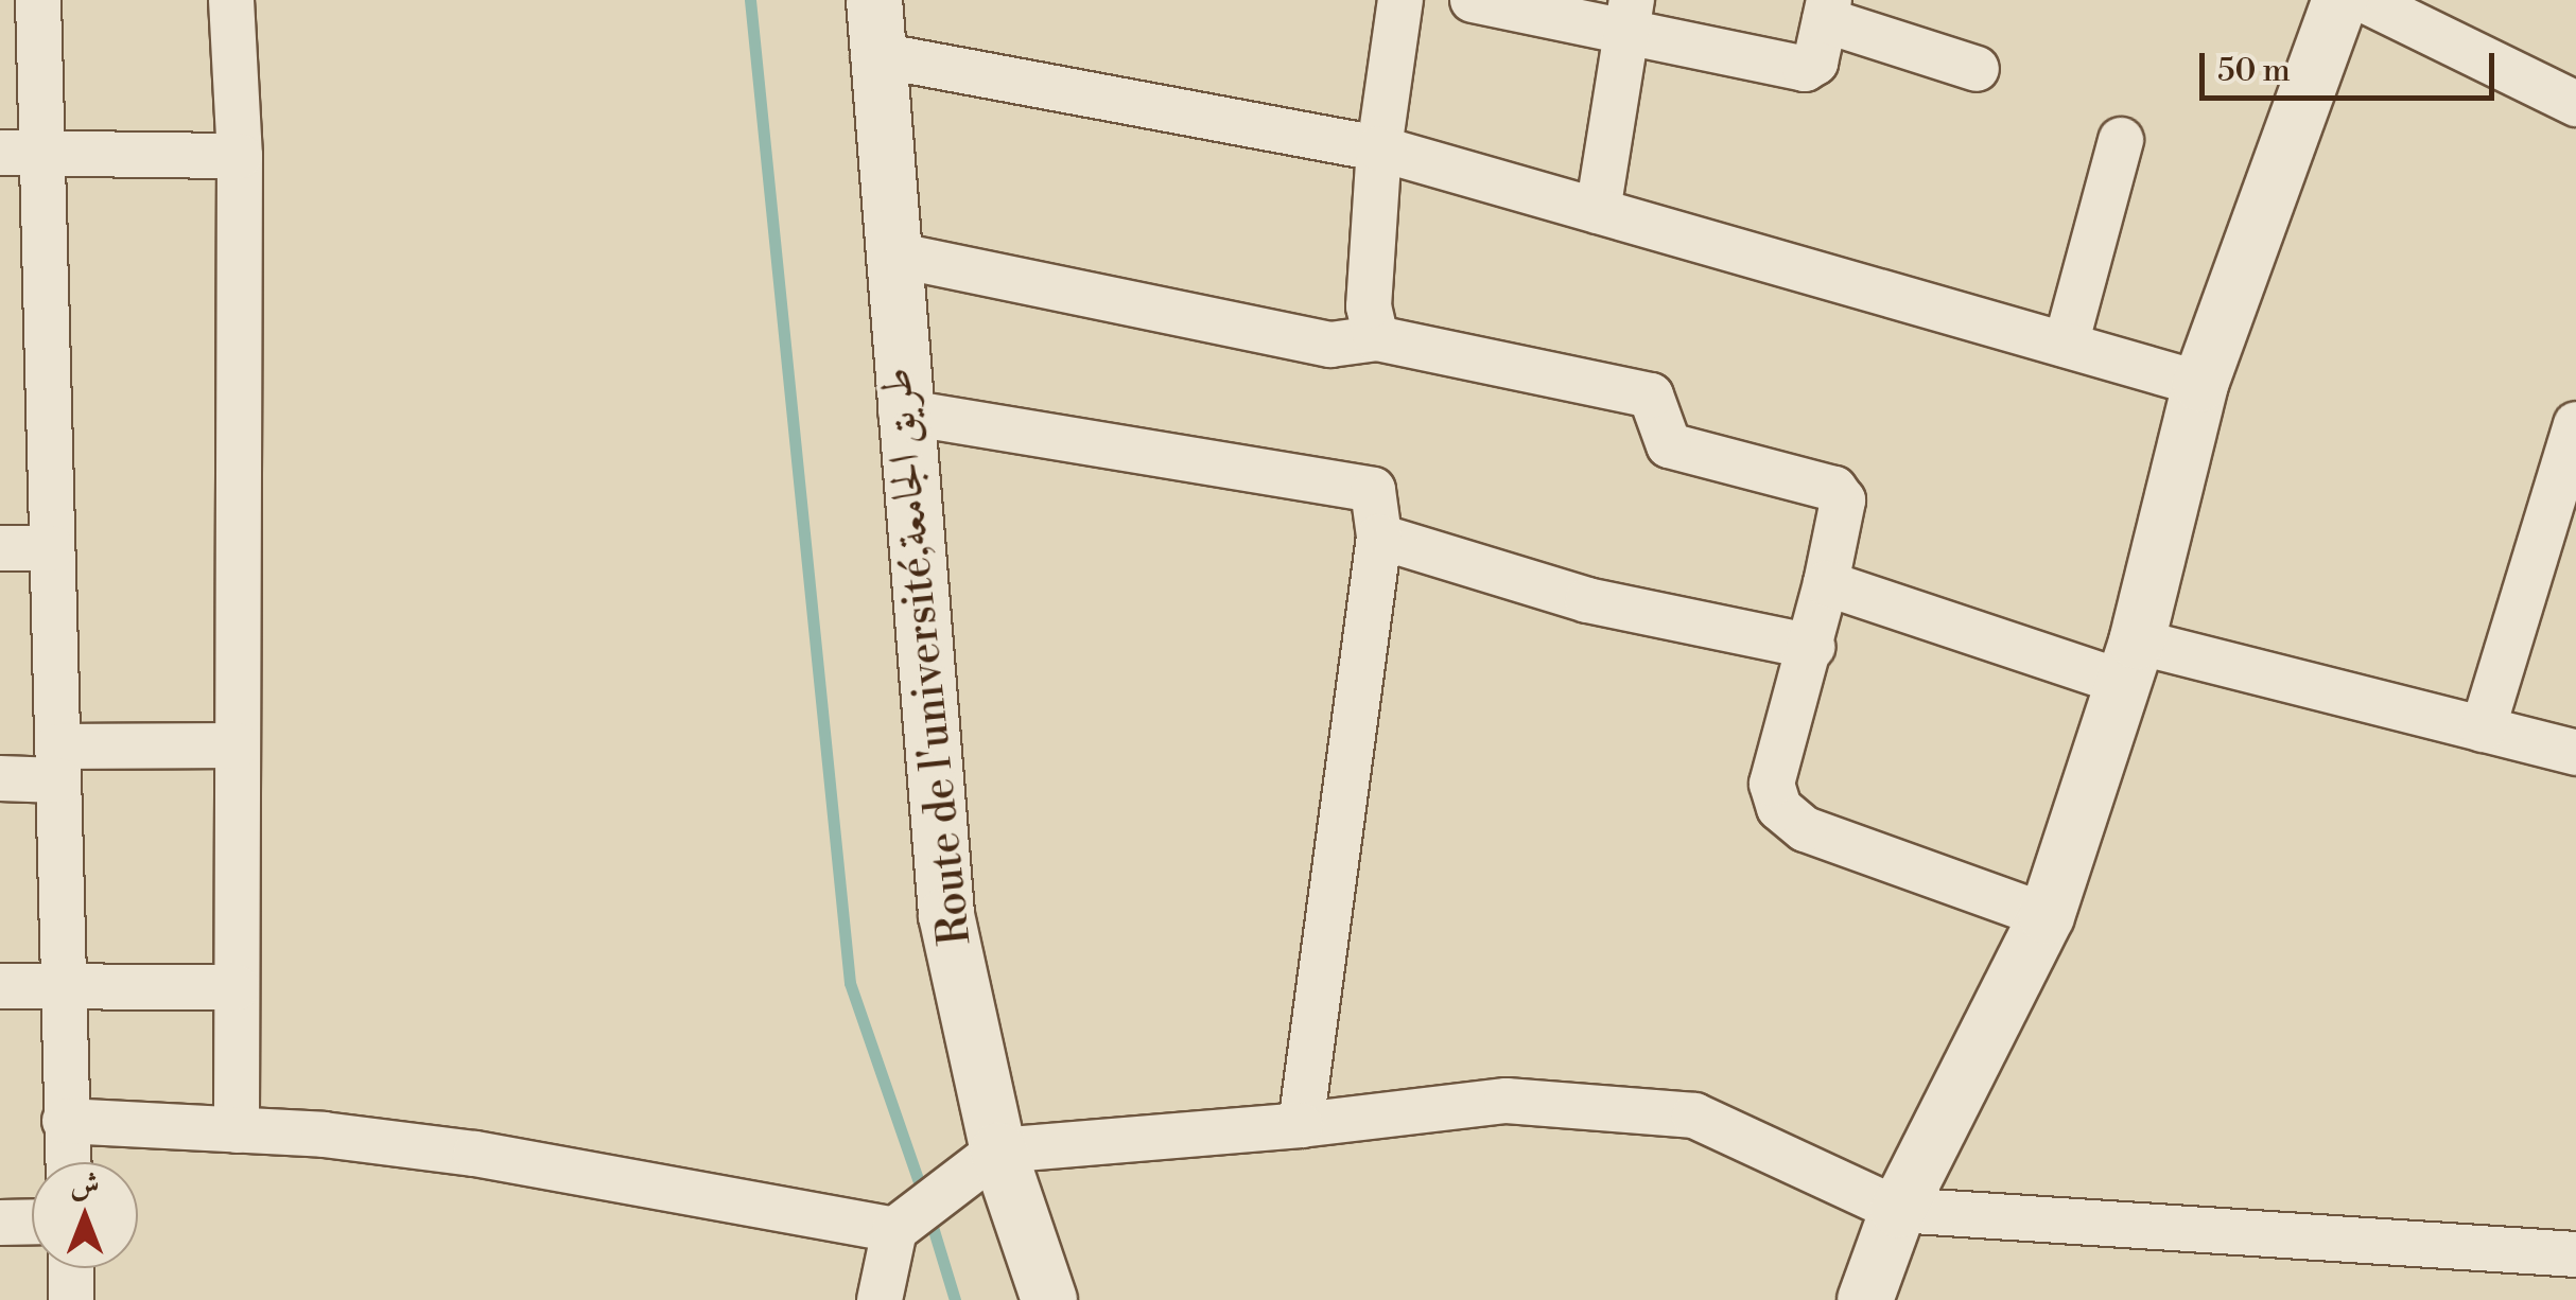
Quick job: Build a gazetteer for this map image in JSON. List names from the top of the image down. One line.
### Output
{"streets":{"street":["Route de l'université,طريق الجامعة"]},"scale_bar":"50 m","north":"top"}
